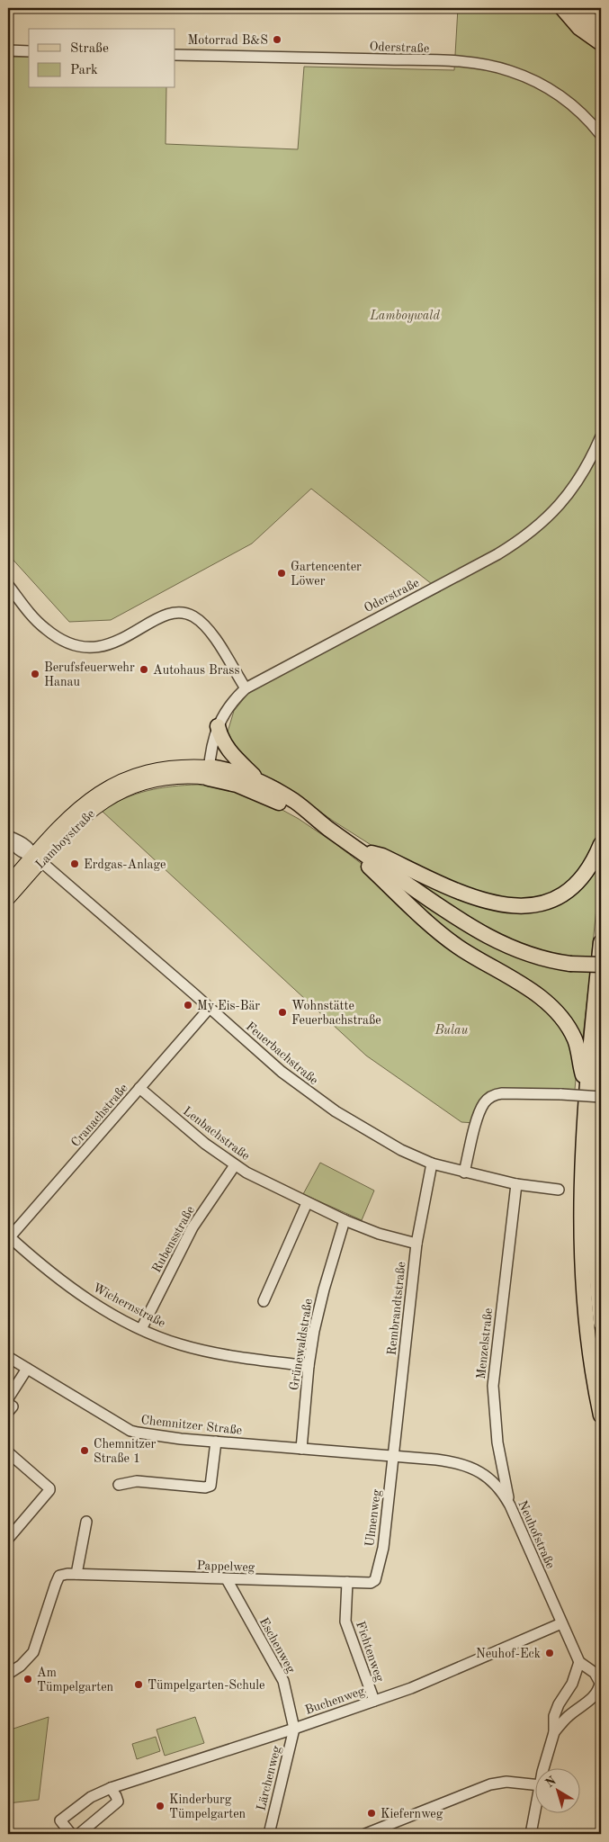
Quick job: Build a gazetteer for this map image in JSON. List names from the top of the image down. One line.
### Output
{"streets":{"main road":["Lamboystraße"],"street":["Oderstraße","Feuerbachstraße","Cranachstraße","Lenbachstraße","Rubensstraße","Wichernstraße","Rembrandtstraße","Menzelstraße","Grünewaldstraße","Chemnitzer Straße","Ulmenweg","Neuhofstraße","Pappelweg","Eschenweg","Fichtenweg","Buchenweg","Lärchenweg"]},"crossings":[["Oderstraße","Lamboystraße"],["Lamboystraße","Feuerbachstraße"],["Feuerbachstraße","Cranachstraße"],["Feuerbachstraße","Rembrandtstraße"],["Feuerbachstraße","Menzelstraße"],["Cranachstraße","Lenbachstraße"],["Cranachstraße","Wichernstraße"],["Lenbachstraße","Rubensstraße"],["Lenbachstraße","Rembrandtstraße"],["Lenbachstraße","Grünewaldstraße"],["Rubensstraße","Wichernstraße"],["Wichernstraße","Grünewaldstraße"],["Rembrandtstraße","Chemnitzer Straße"],["Rembrandtstraße","Ulmenweg"],["Rembrandtstraße","Neuhofstraße"],["Menzelstraße","Neuhofstraße"],["Grünewaldstraße","Chemnitzer Straße"],["Chemnitzer Straße","Ulmenweg"],["Chemnitzer Straße","Neuhofstraße"],["Ulmenweg","Neuhofstraße"],["Ulmenweg","Pappelweg"],["Neuhofstraße","Buchenweg"],["Pappelweg","Eschenweg"],["Pappelweg","Fichtenweg"],["Eschenweg","Buchenweg"],["Eschenweg","Lärchenweg"],["Fichtenweg","Buchenweg"],["Buchenweg","Lärchenweg"]],"parks":["Lamboywald","Bulau"],"places":["Motorrad B&S","Gartencenter Löwer","Autohaus Brass","Berufsfeuerwehr Hanau","Erdgas-Anlage","My Eis-Bär","Wohnstätte Feuerbachstraße","Chemnitzer Straße 1","Neuhof-Eck","Am Tümpelgarten","Tümpelgarten-Schule","Kinderburg Tümpelgarten","Kiefernweg"],"legend":["Straße","Park"],"north":"top left"}
